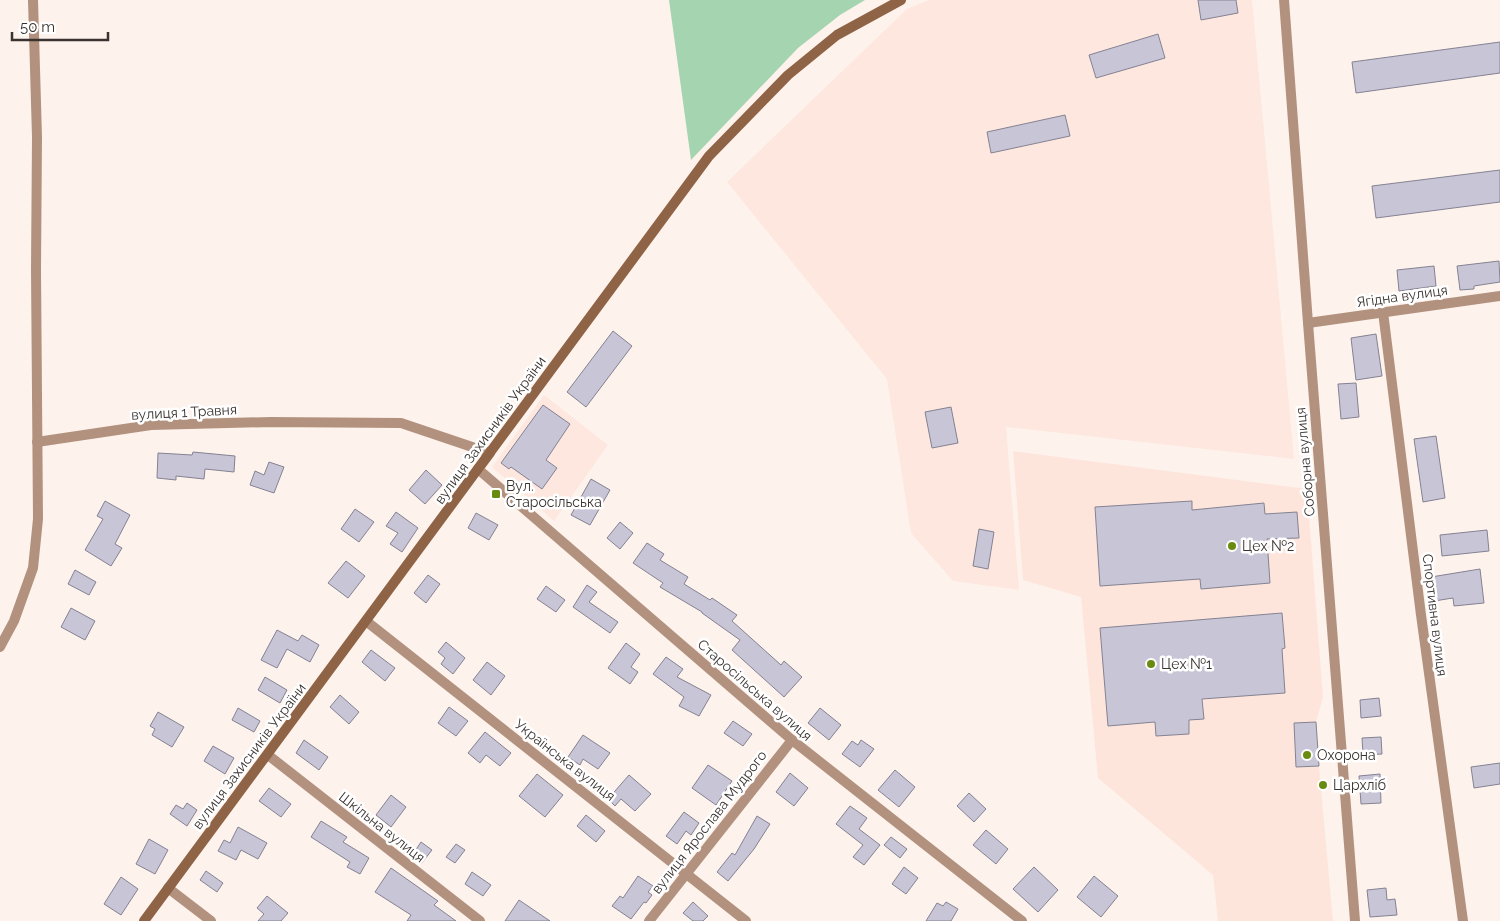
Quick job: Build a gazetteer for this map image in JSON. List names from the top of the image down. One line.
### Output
{"streets":{"street":["Ягідна вулиця","вулиця 1 Травня","вулиця Захисників України","Соборна вулиця","Спортивна вулиця","Старосільська вулиця","Українська вулиця","вулиця Ярослава Мудрого","Шкільна вулиця"]},"crossings":[["Ягідна вулиця","Соборна вулиця"],["Ягідна вулиця","Спортивна вулиця"],["вулиця 1 Травня","вулиця Захисників України"],["вулиця Захисників України","Старосільська вулиця"],["вулиця Захисників України","Українська вулиця"],["вулиця Захисників України","Шкільна вулиця"],["Старосільська вулиця","вулиця Ярослава Мудрого"],["Українська вулиця","вулиця Ярослава Мудрого"]],"places":{"transit":["Вул. Старосільська"],"other":["Цех №2","Цех №1","Охорона","Цархліб"]},"scale_bar":"50 m"}
